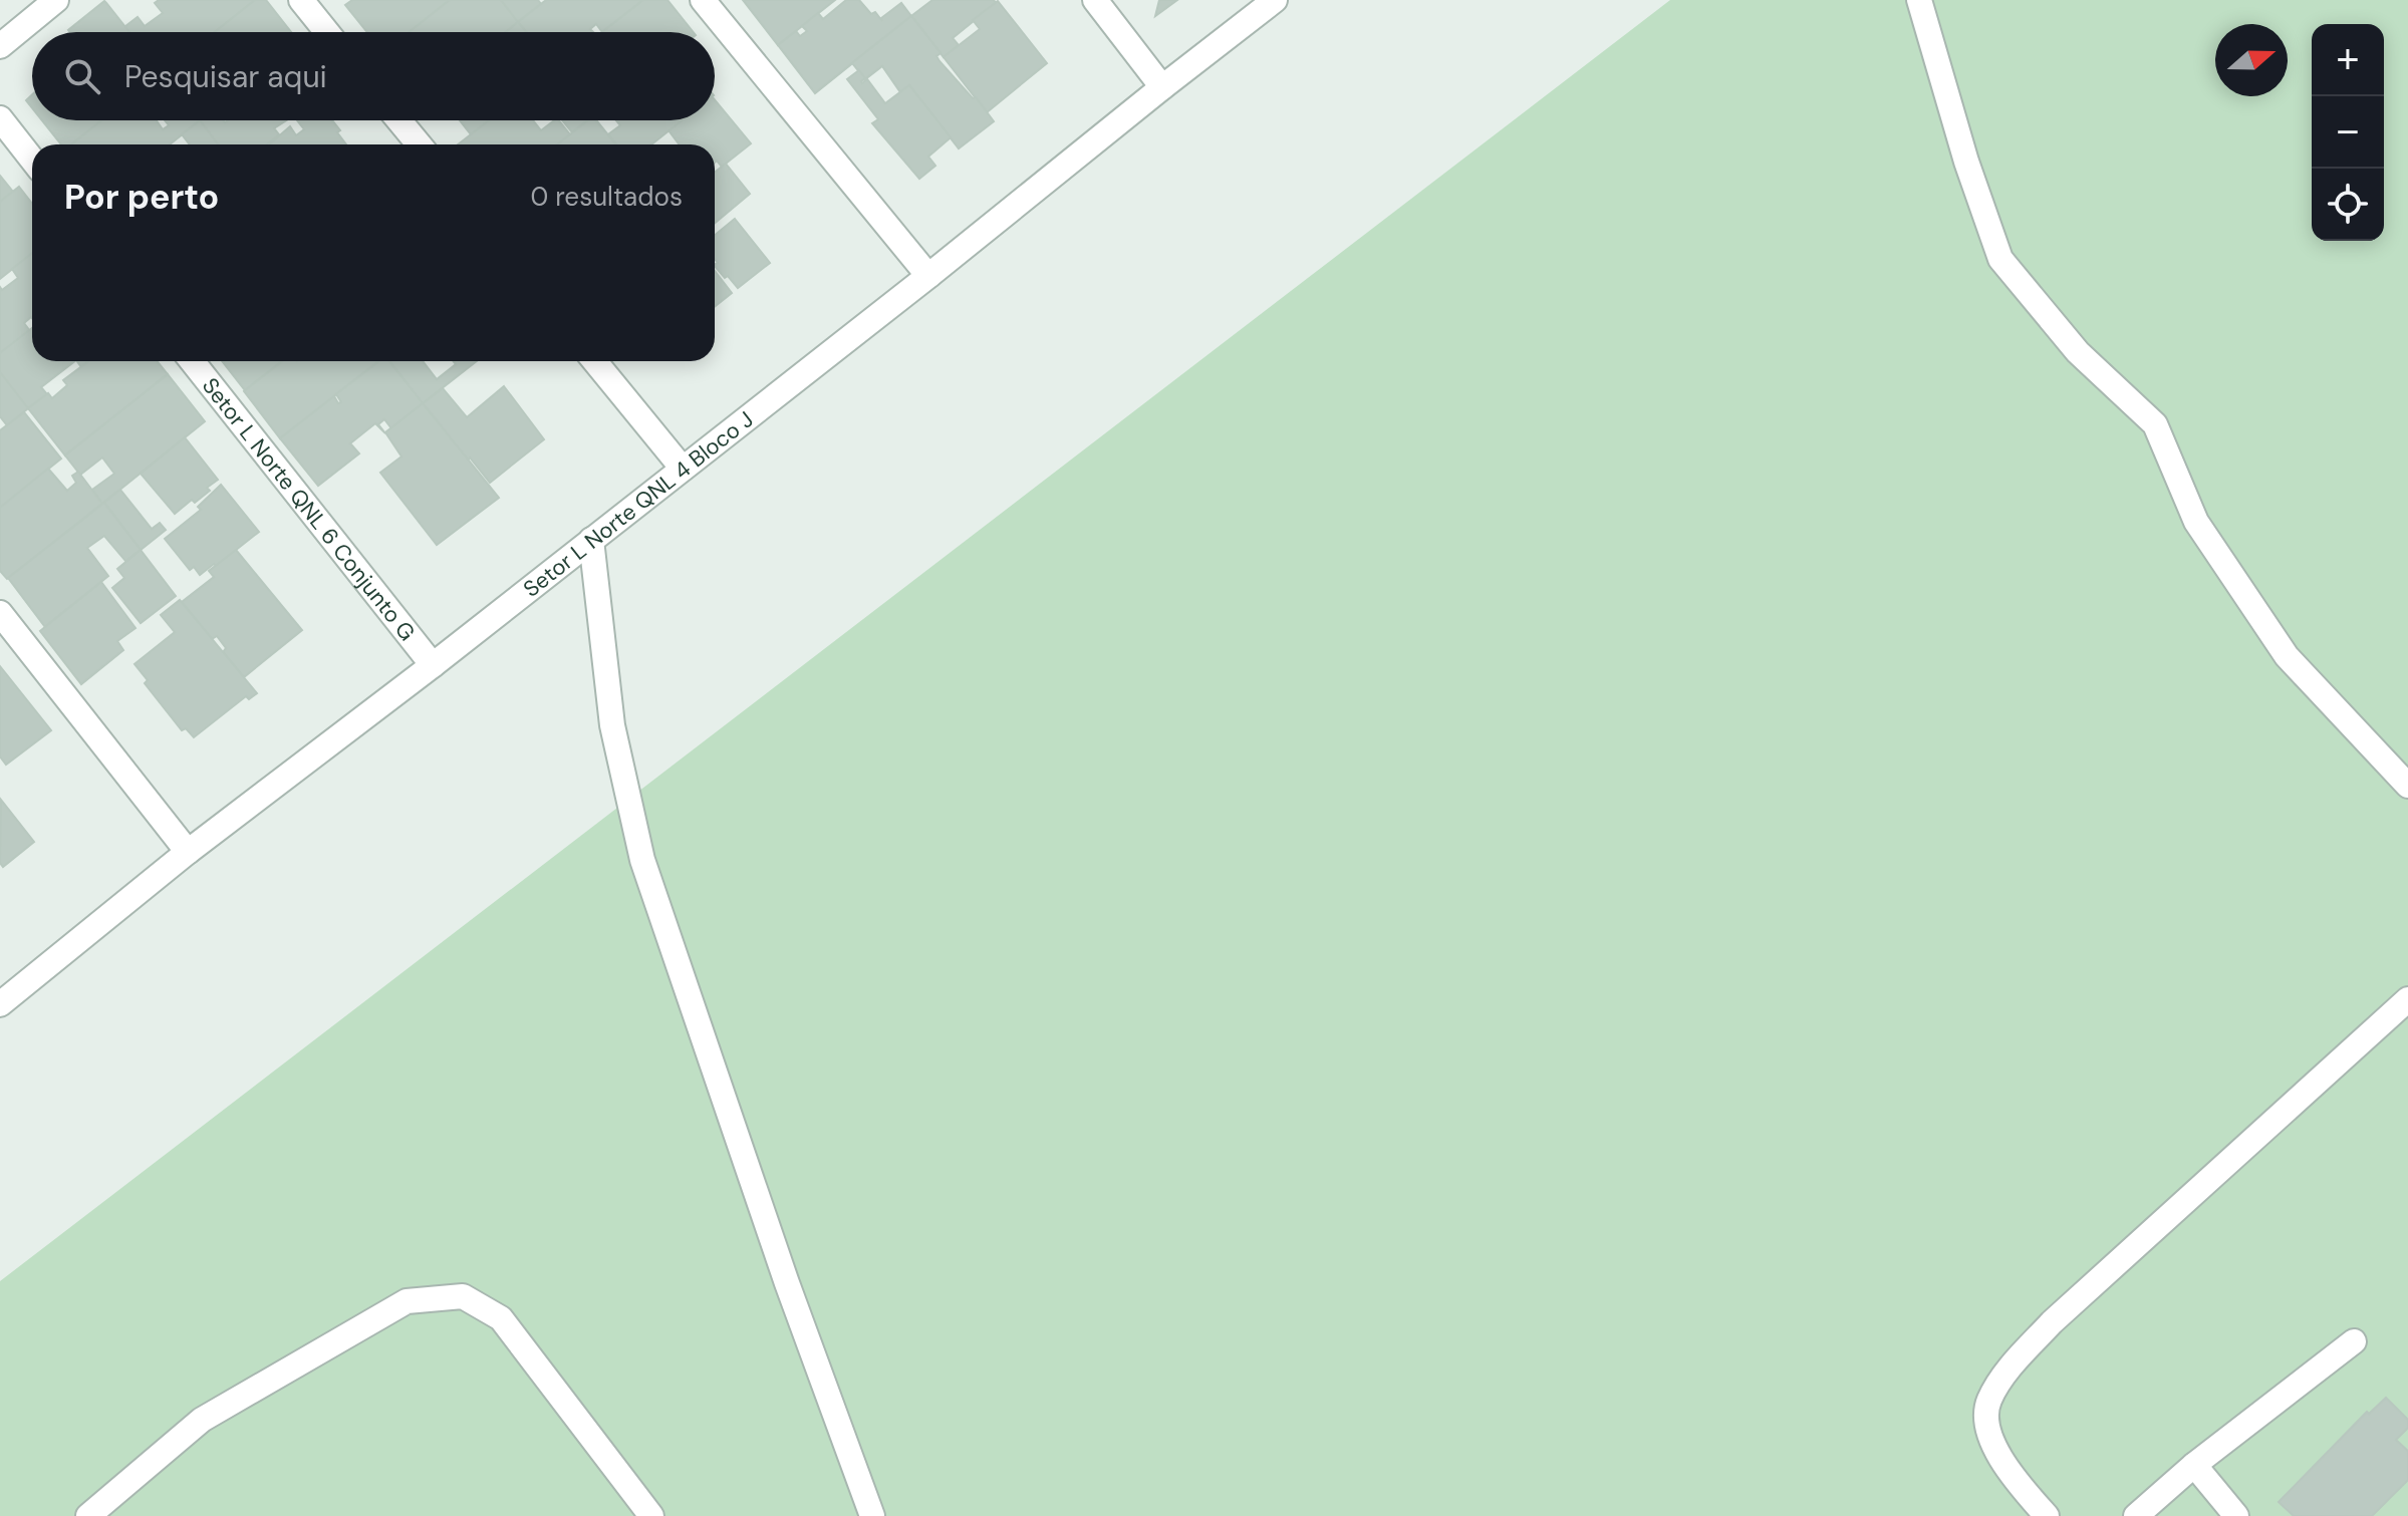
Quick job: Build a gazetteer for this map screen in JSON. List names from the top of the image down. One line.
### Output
{"streets":{"street":["Setor L Norte QNL 4 Bloco J","Setor L Norte QNL 6 Conjunto G"]},"crossings":[["Setor L Norte QNL 4 Bloco J","Setor L Norte QNL 6 Conjunto G"]],"north":"right","page":{"map_buttons":["+","−"],"search":"Pesquisar aqui","heading":["Por perto","0 resultados"]}}
